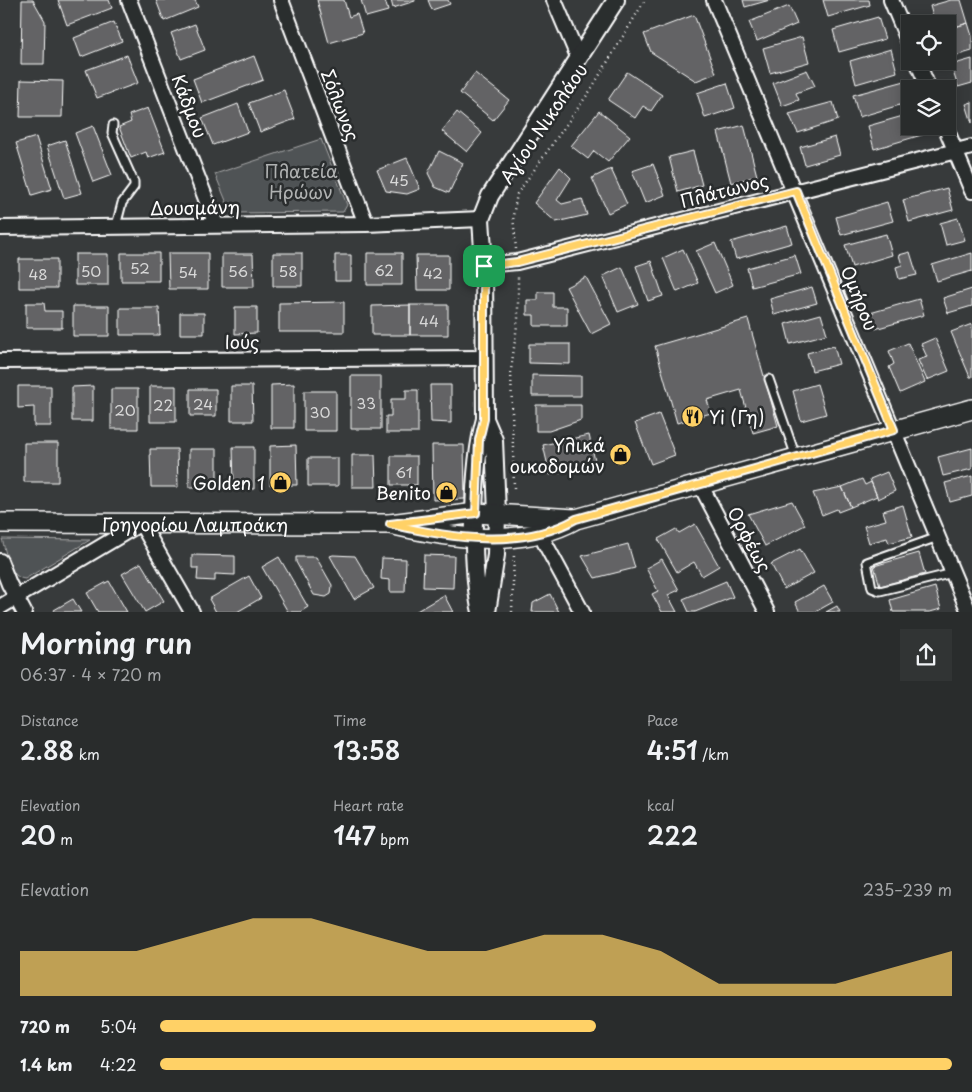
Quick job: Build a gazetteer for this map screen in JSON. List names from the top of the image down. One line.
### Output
{"streets":{"main road":["Γρηγορίου Λαμπράκη"],"street":["Σόλωνος","Κάδμου","Αγίου Νικολάου","Πλάτωνος","Δουσμάνη","Ομήρου","Ιούς","Ορφέως"]},"crossings":[["Σόλωνος","Δουσμάνη"],["Κάδμου","Δουσμάνη"],["Αγίου Νικολάου","Πλάτωνος"],["Αγίου Νικολάου","Δουσμάνη"],["Αγίου Νικολάου","Ιούς"],["Αγίου Νικολάου","Γρηγορίου Λαμπράκη"],["Πλάτωνος","Ομήρου"],["Ομήρου","Γρηγορίου Λαμπράκη"],["Γρηγορίου Λαμπράκη","Ορφέως"]],"parks":["Πλατεία Ηρώων"],"places":{"restaurant":["Yi (Γη)"],"shop":["Υλικά οικοδομών","Golden 1","Benito"]},"house_numbers":["45","52","62","50","56","58","54","42","48","44","33","24","22","20","30","61"],"page":{"heading":["Morning run","06:37 · 4 × 720 m"],"stats":[["Distance","2.88 km"],["Time","13:58"],["Pace","4:51 /km"],["Elevation","20 m"],["Heart rate","147 bpm"],["kcal","222"]],"chart":["Elevation","235–239 m"],"list":[{"name":"720 m","note":"5:04"},{"name":"1.4 km","note":"4:22"}]}}
